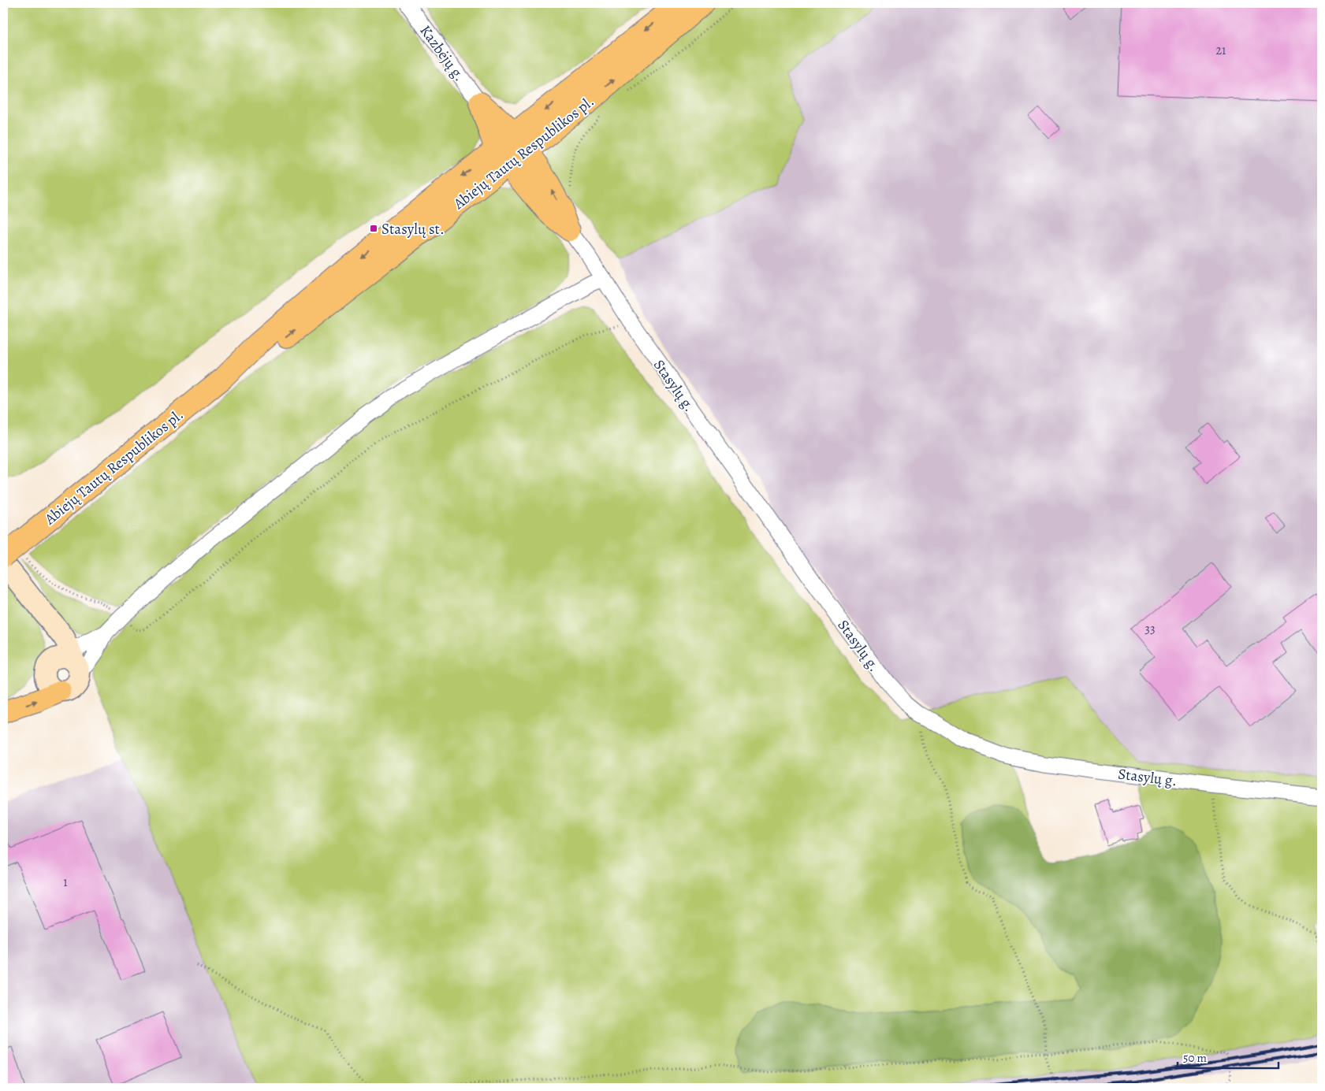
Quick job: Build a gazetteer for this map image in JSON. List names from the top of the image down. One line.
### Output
{"streets":{"highway":["Abiejų Tautų Respublikos pl."],"street":["Kazbėjų g.","Stasylų g."]},"places":{"transit":["Stasylų st."]},"house_numbers":["21","33","1"],"scale_bar":"50 m"}
